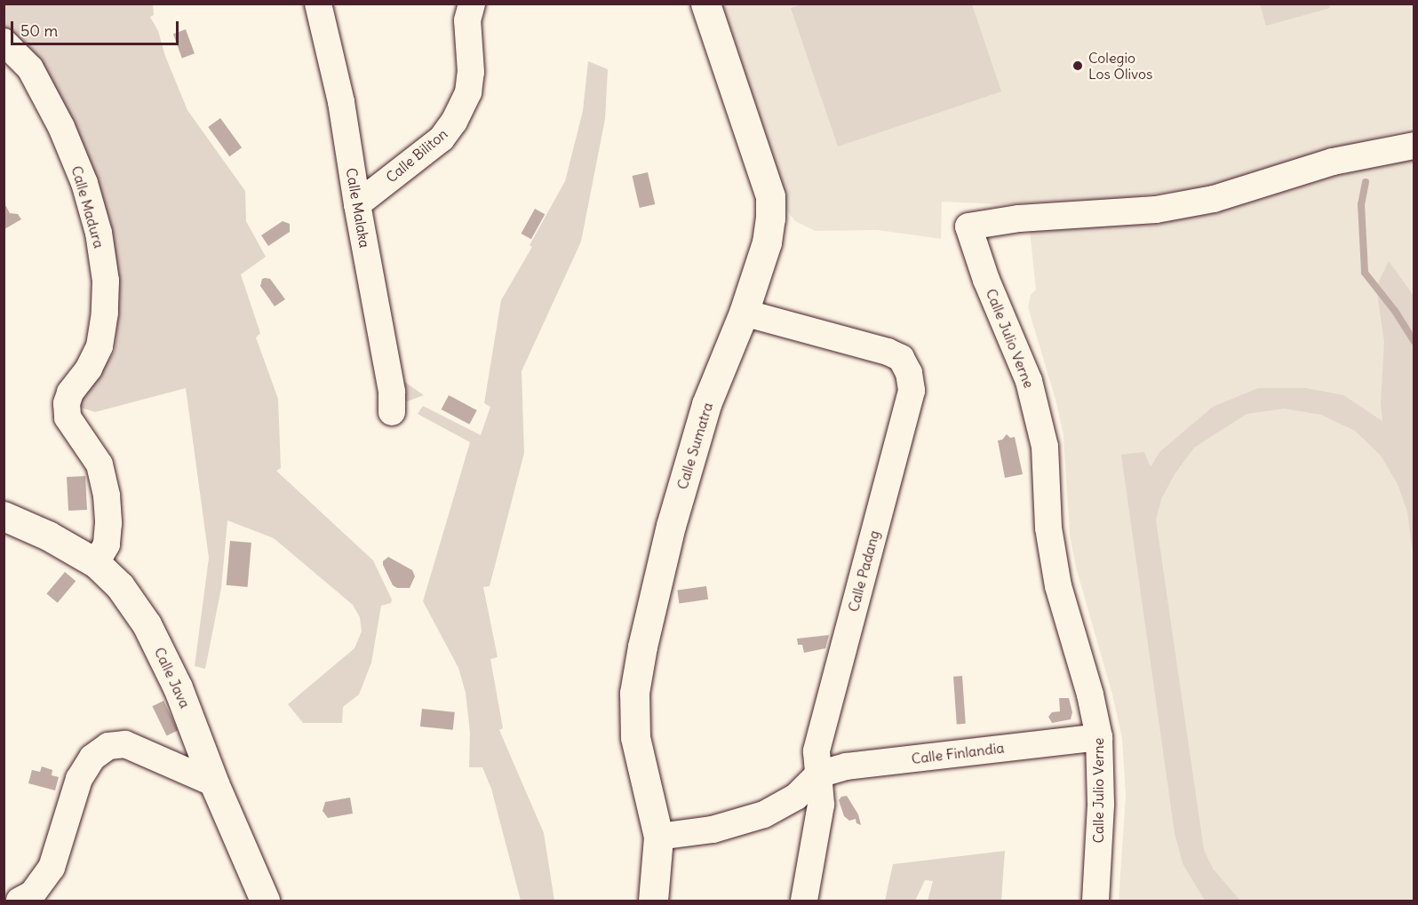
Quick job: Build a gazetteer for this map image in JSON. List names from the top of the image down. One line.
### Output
{"streets":{"street":["Calle Biliton","Calle Madura","Calle Malaka","Calle Julio Verne","Calle Sumatra","Calle Padang","Calle Java","Calle Finlandia"]},"crossings":[["Calle Biliton","Calle Malaka"],["Calle Madura","Calle Java"],["Calle Julio Verne","Calle Finlandia"],["Calle Sumatra","Calle Padang"],["Calle Padang","Calle Finlandia"]],"places":["Colegio Los Olivos"],"scale_bar":"50 m"}
